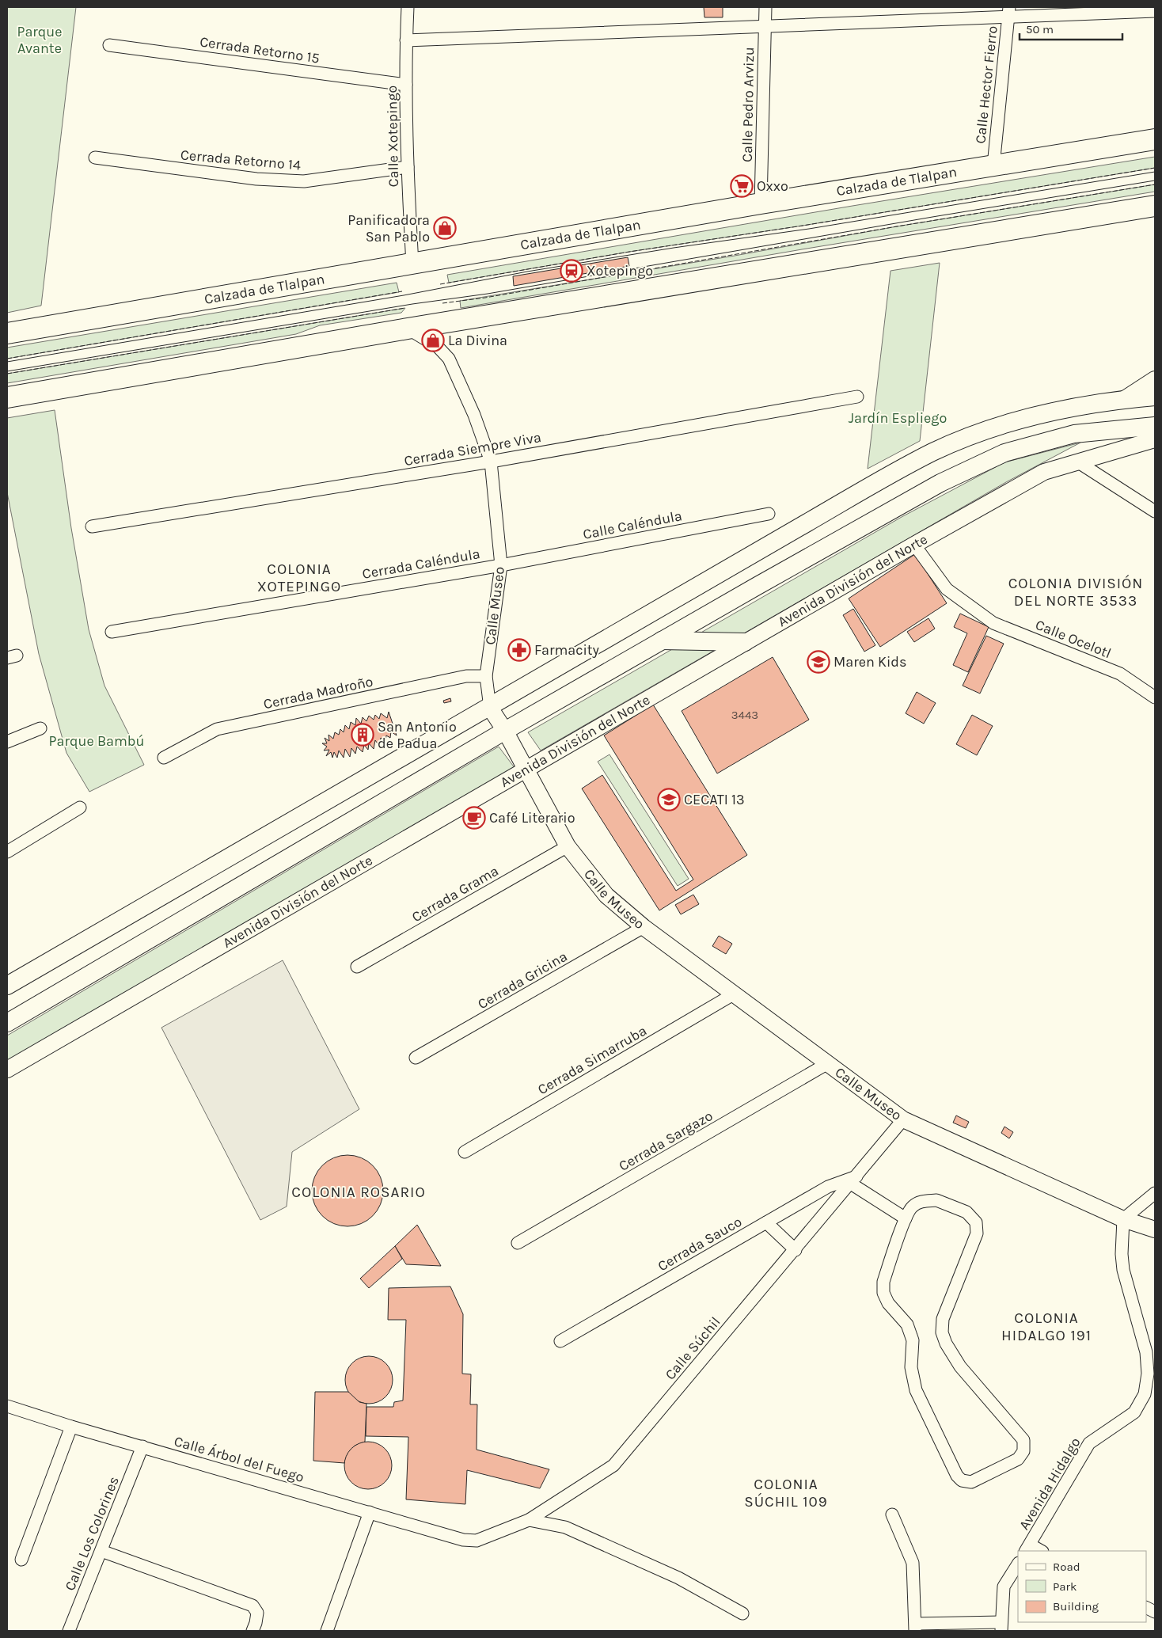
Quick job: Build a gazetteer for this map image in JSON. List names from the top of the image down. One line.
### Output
{"streets":{"highway":["Calzada de Tlalpan"],"street":["Cerrada Retorno 15","Calle Hector Fierro","Calle Pedro Arvizu","Calle Xotepingo","Cerrada Retorno 14","Cerrada Siempre Viva","Calle Caléndula","Cerrada Caléndula","Avenida División del Norte","Calle Museo","Calle Ocelotl","Cerrada Madroño","Cerrada Grama","Cerrada Gricina","Cerrada Simarruba","Cerrada Sargazo","Cerrada Sauco","Calle Súchil","Calle Árbol del Fuego","Avenida Hidalgo","Calle Los Colorines"]},"crossings":[["Cerrada Retorno 15","Calle Xotepingo"],["Calle Hector Fierro","Calzada de Tlalpan"],["Calle Pedro Arvizu","Calzada de Tlalpan"],["Calle Xotepingo","Cerrada Retorno 14"],["Calle Xotepingo","Calzada de Tlalpan"],["Cerrada Siempre Viva","Calle Museo"],["Calle Caléndula","Cerrada Caléndula"],["Calle Caléndula","Calle Museo"],["Cerrada Caléndula","Calle Museo"],["Avenida División del Norte","Calle Museo"],["Avenida División del Norte","Calle Ocelotl"],["Calle Museo","Cerrada Madroño"],["Calle Museo","Cerrada Grama"],["Calle Museo","Cerrada Gricina"],["Calle Museo","Cerrada Simarruba"],["Calle Museo","Cerrada Sargazo"],["Calle Museo","Calle Súchil"],["Calle Museo","Avenida Hidalgo"],["Cerrada Sauco","Calle Súchil"],["Calle Súchil","Calle Árbol del Fuego"],["Calle Árbol del Fuego","Calle Los Colorines"]],"districts":["COLONIA XOTEPINGO","COLONIA DIVISIÓN DEL NORTE 3533","COLONIA ROSARIO","COLONIA HIDALGO 191","COLONIA SÚCHIL 109"],"parks":["Parque Avante","Jardín Espliego","Parque Bambú"],"places":{"supermarket":["Oxxo"],"shop":["Panificadora San Pablo","La Divina"],"station":["Xotepingo"],"pharmacy":["Farmacity"],"school or university":["Maren Kids","CECATI 13"],"building":["San Antonio de Padua"],"cafe":["Café Literario"]},"house_numbers":["3443"],"legend":["Road","Park","Building"],"scale_bar":"50 m"}
